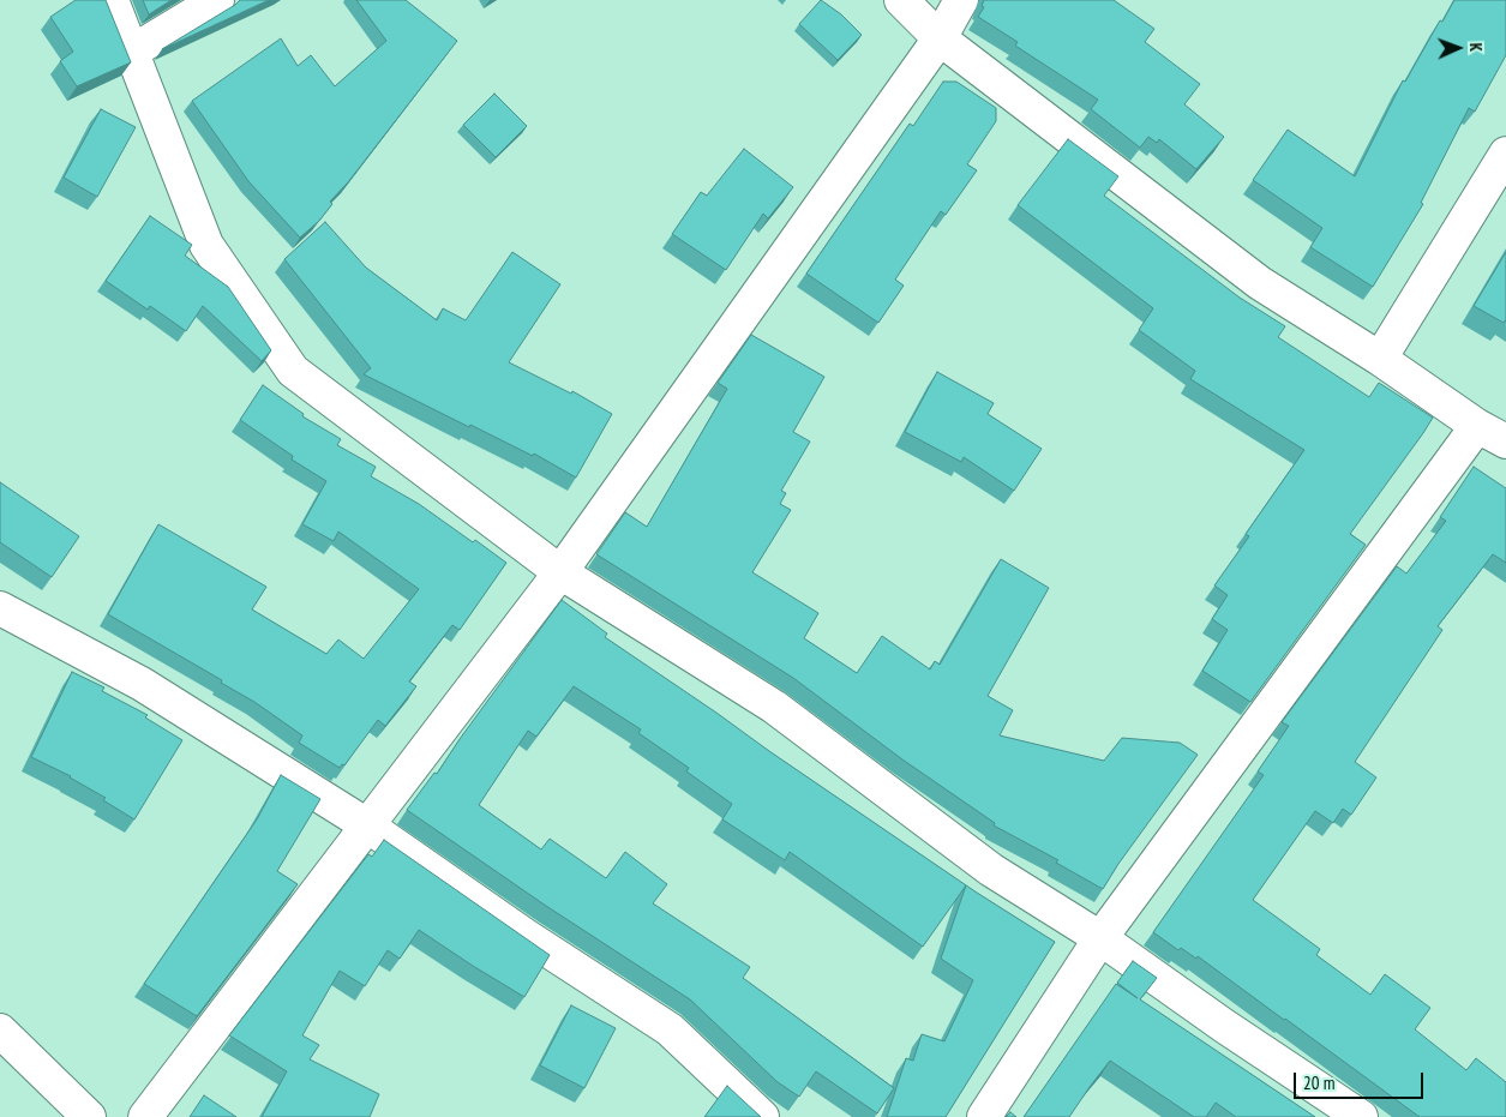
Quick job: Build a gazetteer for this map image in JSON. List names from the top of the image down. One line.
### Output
{"scale_bar":"20 m","north":"right"}
